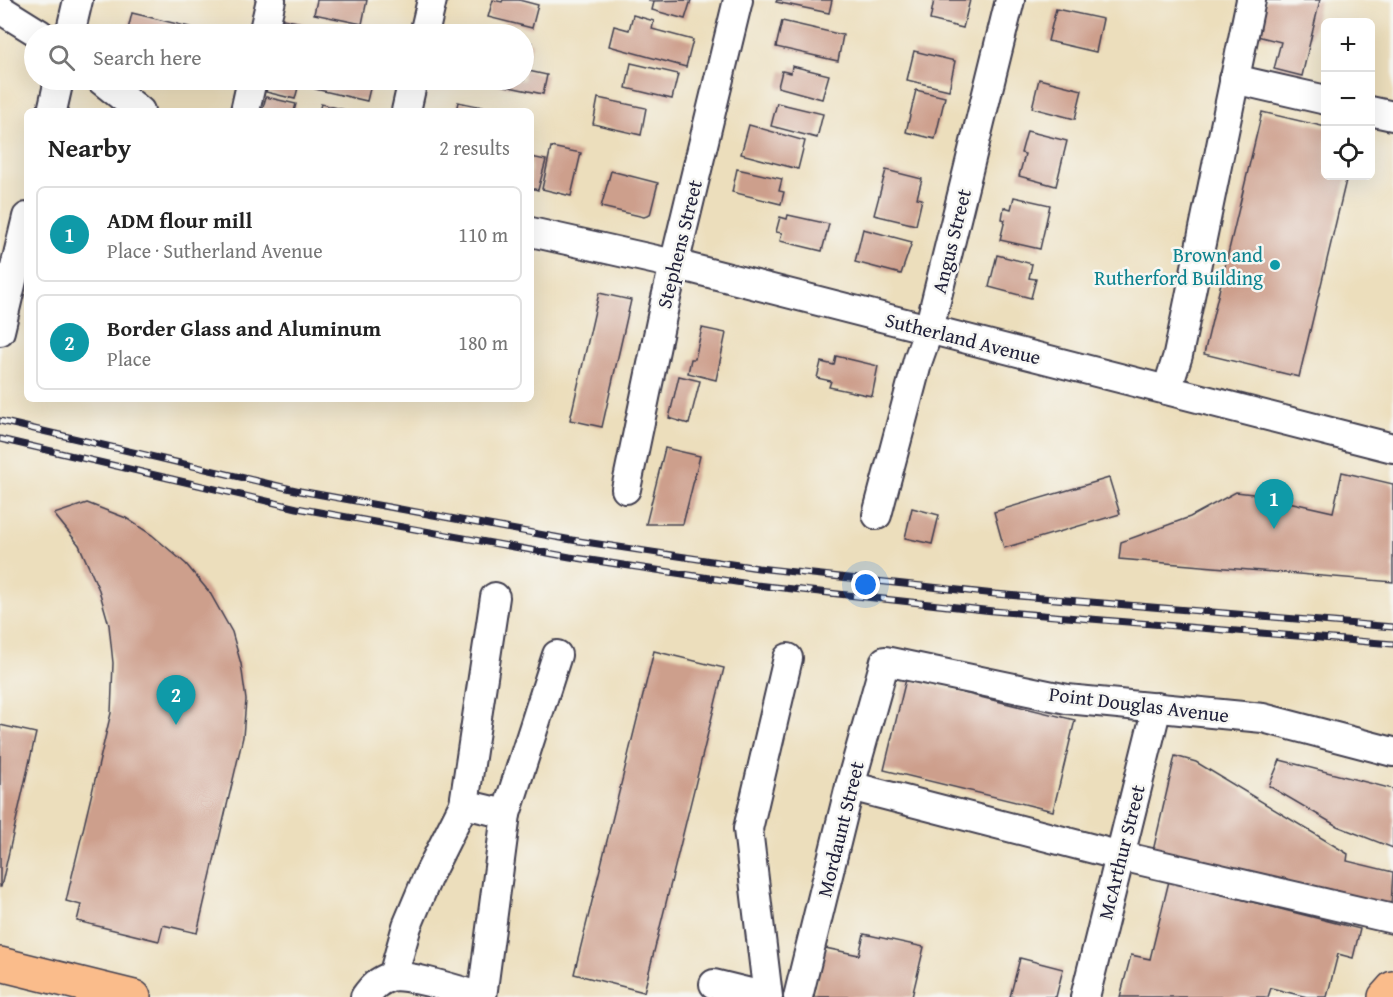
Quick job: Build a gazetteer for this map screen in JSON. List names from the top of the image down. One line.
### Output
{"streets":{"street":["Angus Street","Stephens Street","Sutherland Avenue","Point Douglas Avenue","Mordaunt Street","McArthur Street"]},"crossings":[["Angus Street","Sutherland Avenue"],["Stephens Street","Sutherland Avenue"],["Point Douglas Avenue","Mordaunt Street"],["Point Douglas Avenue","McArthur Street"]],"places":["Brown and Rutherford Building"],"page":{"map_buttons":["+","−"],"search":"Search here","heading":["Nearby","2 results"],"list":[{"mark":"1","name":"ADM flour mill","note":"Place · Sutherland Avenue","value":"110 m"},{"mark":"2","name":"Border Glass and Aluminum","note":"Place","value":"180 m"}],"pins":["1","2"]}}
